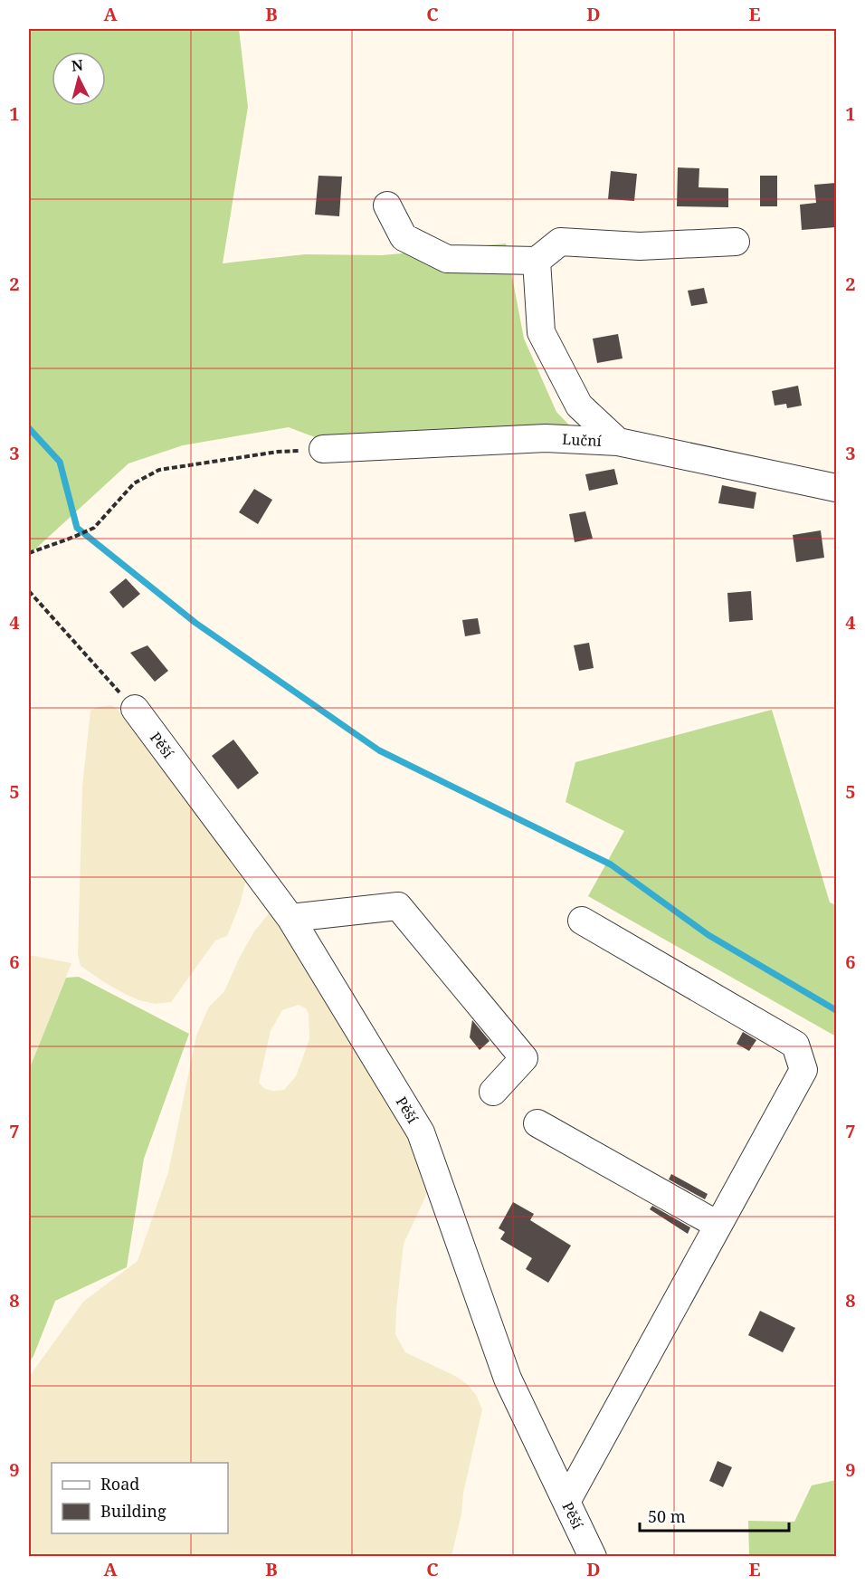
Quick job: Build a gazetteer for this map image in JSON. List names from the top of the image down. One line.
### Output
{"streets":{"street":["Luční","Pěší"]},"legend":["Road","Building"],"scale_bar":"50 m","north":"top","grid":{"columns":["A","B","C","D","E"],"rows":["1","2","3","4","5","6","7","8","9"]}}
